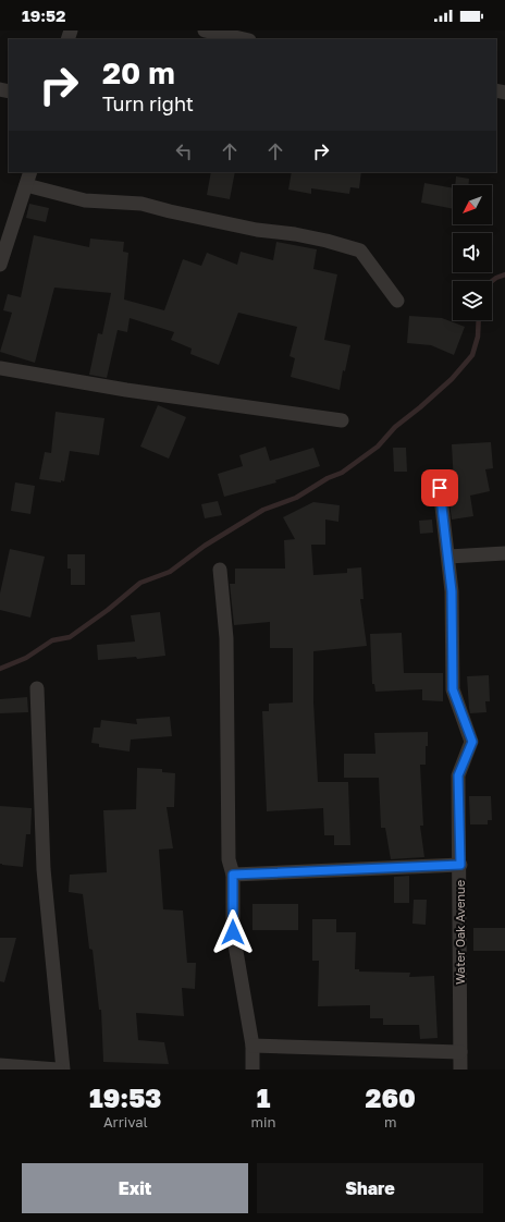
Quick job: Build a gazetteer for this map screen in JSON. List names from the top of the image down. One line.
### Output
{"streets":{"street":["Water Oak Avenue"]},"north":"bottom left","page":{"status":"19:52","turn":["20 m","Turn right"],"eta":["19:53","Arrival","1","min","260","m"],"buttons":["Exit","Share"]}}
